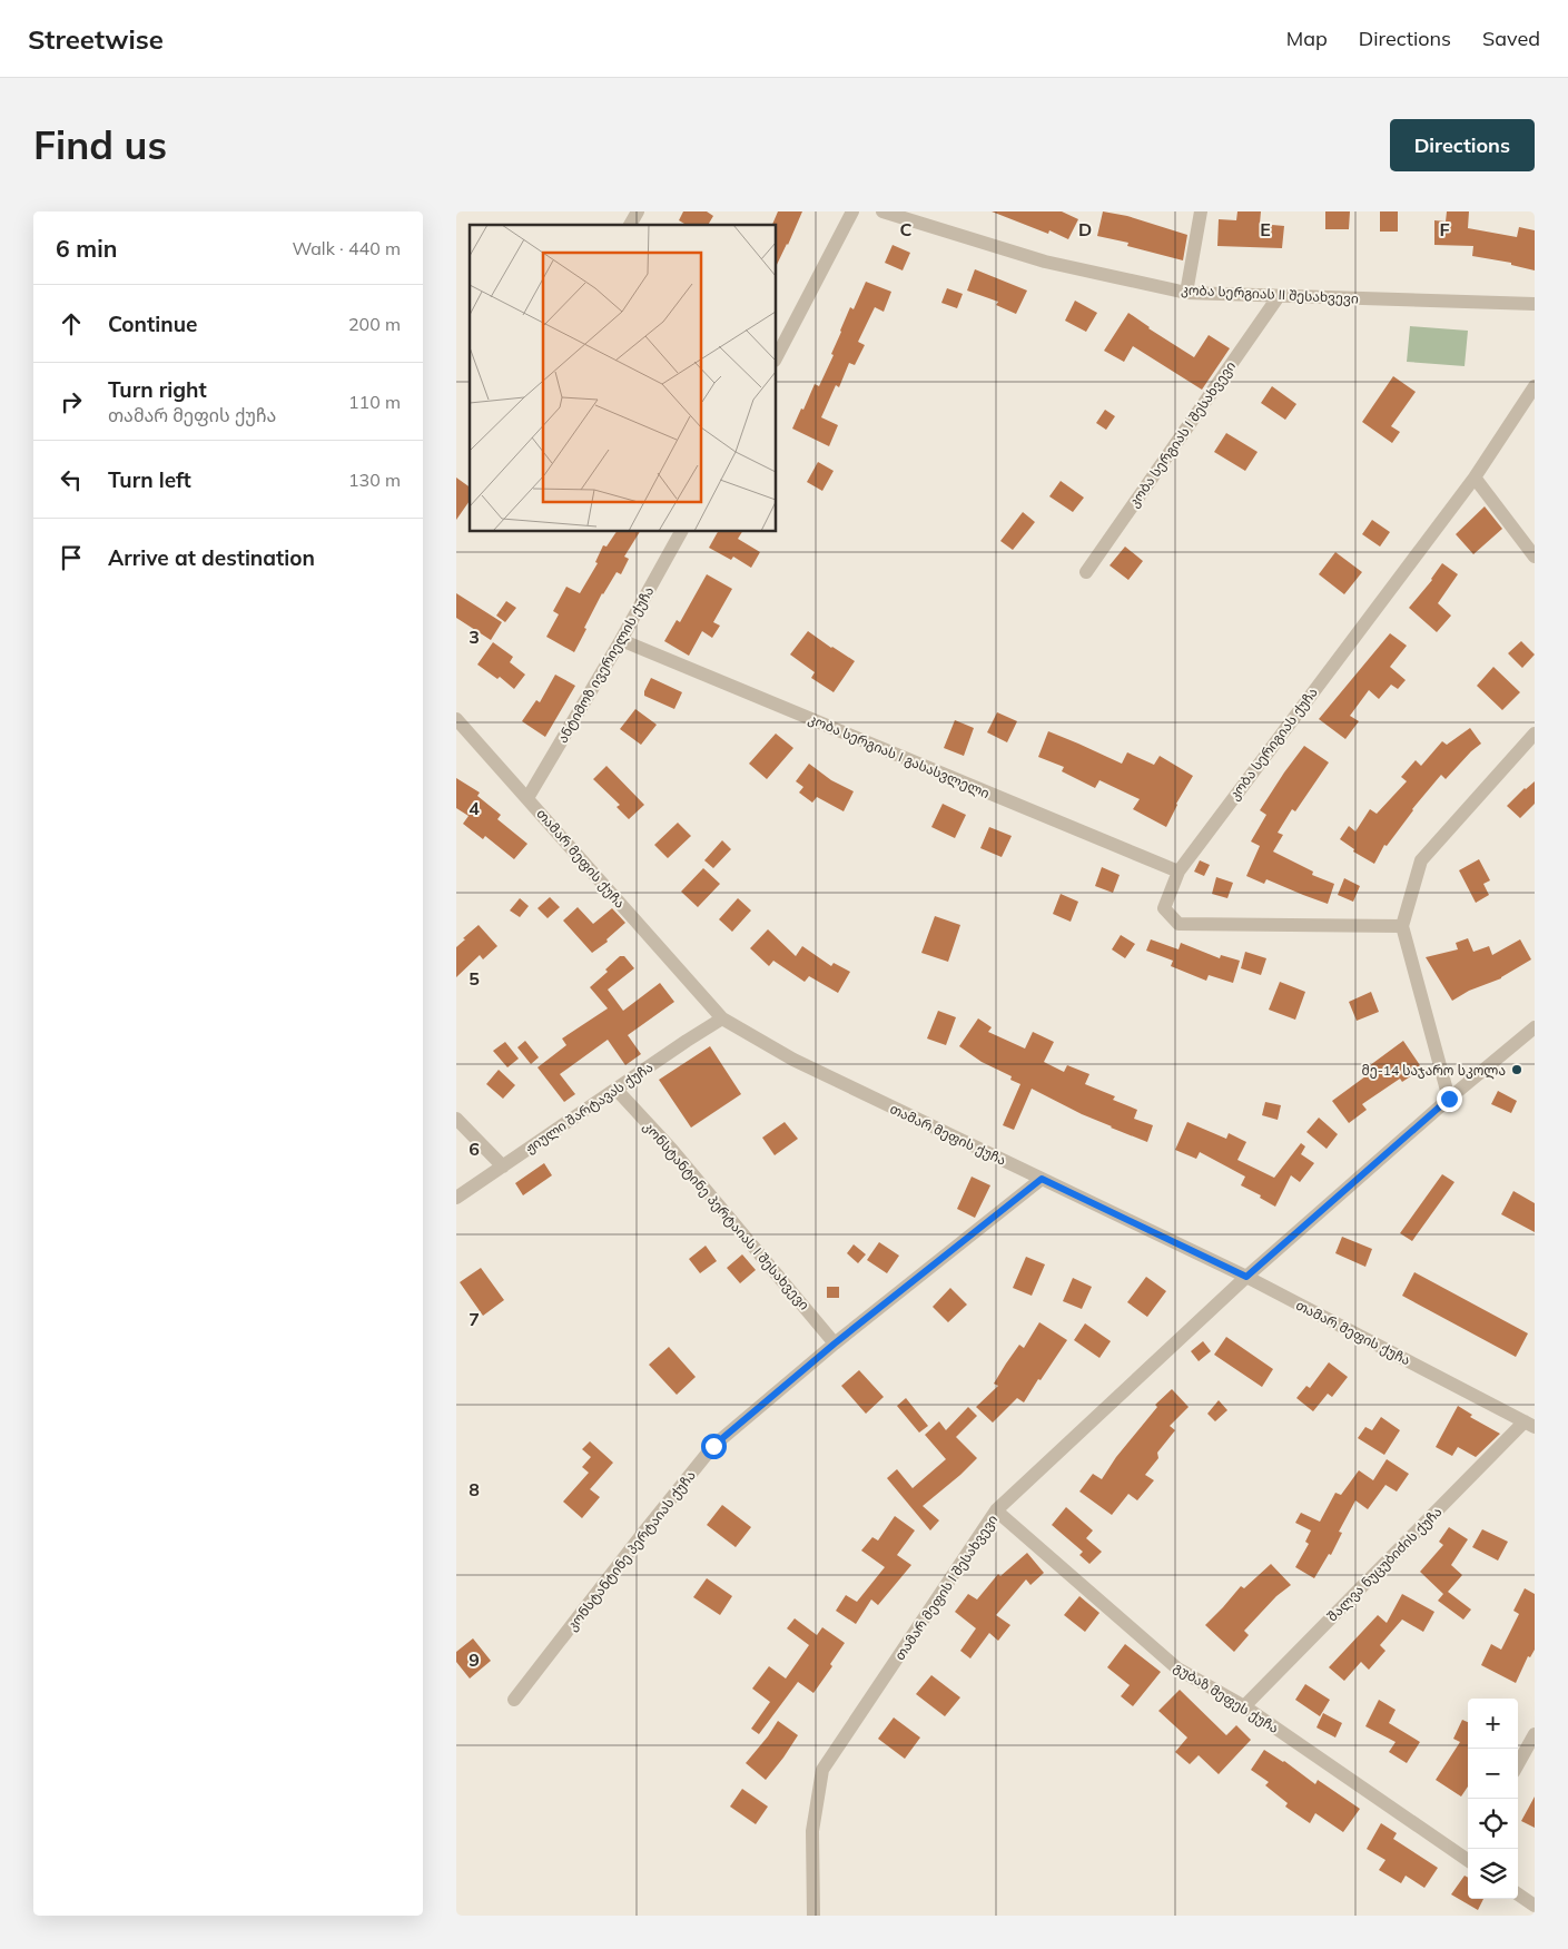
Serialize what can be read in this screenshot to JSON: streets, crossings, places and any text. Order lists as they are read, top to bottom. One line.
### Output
{"streets":{"street":["კობა სერგიას II შესახვევი","კობა სერგიას I შესახვევი","ანტიმოზ ივერიელის ქუჩა","კობა სერიგიას ქუჩა","კობა სერგიას I გასასვლელი","თამარ მეფის ქუჩა","ჟიული შარტავას ქუჩა","კონსტანტინე პერტაიას I შესახვევი","კონსტანტინე პერტაიას ქუჩა","შალვა ნუცუბიძის ქუჩა","თამარ მეფის I შესახვევი","გუბაზ მეფეს ქუჩა"]},"crossings":[["კობა სერგიას II შესახვევი","კობა სერგიას I შესახვევი"],["ანტიმოზ ივერიელის ქუჩა","კობა სერგიას I გასასვლელი"],["ანტიმოზ ივერიელის ქუჩა","თამარ მეფის ქუჩა"],["კობა სერიგიას ქუჩა","კობა სერგიას I გასასვლელი"],["თამარ მეფის ქუჩა","ჟიული შარტავას ქუჩა"],["თამარ მეფის ქუჩა","კონსტანტინე პერტაიას ქუჩა"],["თამარ მეფის ქუჩა","შალვა ნუცუბიძის ქუჩა"],["თამარ მეფის ქუჩა","თამარ მეფის I შესახვევი"],["ჟიული შარტავას ქუჩა","კონსტანტინე პერტაიას I შესახვევი"],["კონსტანტინე პერტაიას I შესახვევი","კონსტანტინე პერტაიას ქუჩა"],["შალვა ნუცუბიძის ქუჩა","გუბაზ მეფეს ქუჩა"],["თამარ მეფის I შესახვევი","გუბაზ მეფეს ქუჩა"]],"places":["მე-14 საჯარო სკოლა"],"page":{"header":"Streetwise","nav":["Map","Directions","Saved"],"buttons":"Directions","title":"Find us","heading":["6 min","Walk · 440 m"],"list":[["Continue","200 m"],["Turn right","თამარ მეფის ქუჩა","110 m"],["Turn left","130 m"],"Arrive at destination"],"map_buttons":["+","−"]},"grid":{"columns":["C","D","E","F"],"rows":["3","4","5","6","7","8","9"]}}
